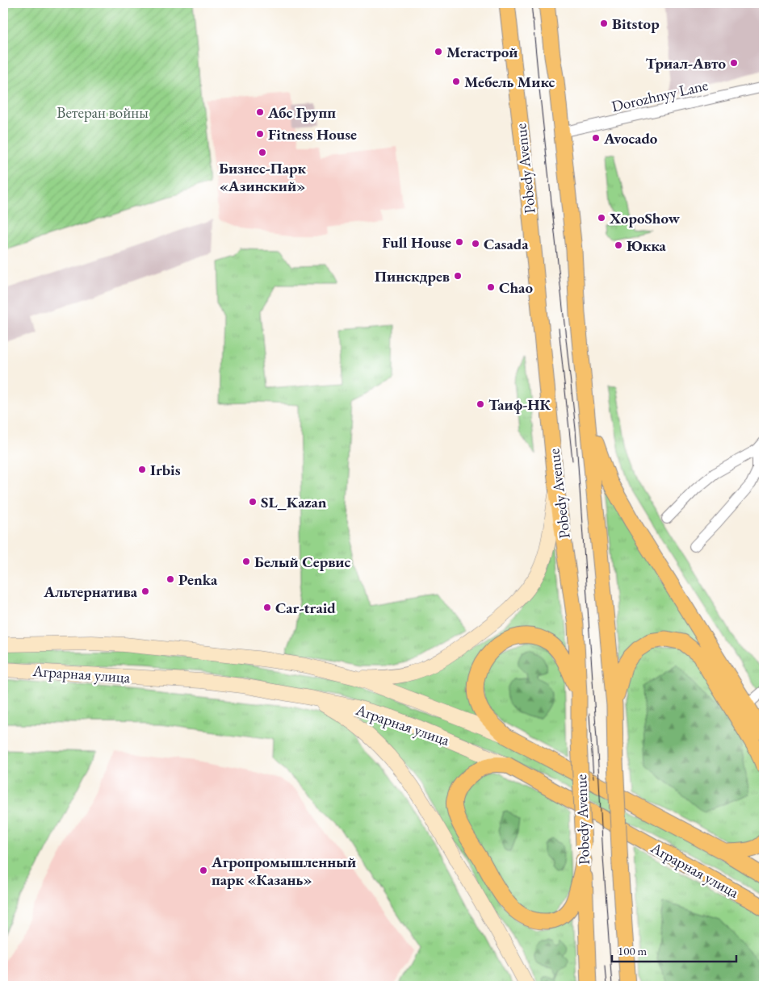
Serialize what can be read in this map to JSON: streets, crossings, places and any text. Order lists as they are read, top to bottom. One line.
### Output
{"streets":{"main road":["Pobedy Avenue","Аграрная улица"],"street":["Dorozhnyy Lane"]},"parks":["Ветеран войны"],"places":["Bitstop","Мегастрой","Триал-Авто","Мебель Микс","Абс Групп","Fitness House","Avocado","Бизнес-Парк «Азинский»","ХороShow","Full House","Casada","Юкка","Пинскдрев","Chao","Таиф-НК","Irbis","SL_Kazan","Белый Сервис","Penka","Альтернатива","Car-traid","Агропромышленный парк «Казань»"],"scale_bar":"100 m"}
